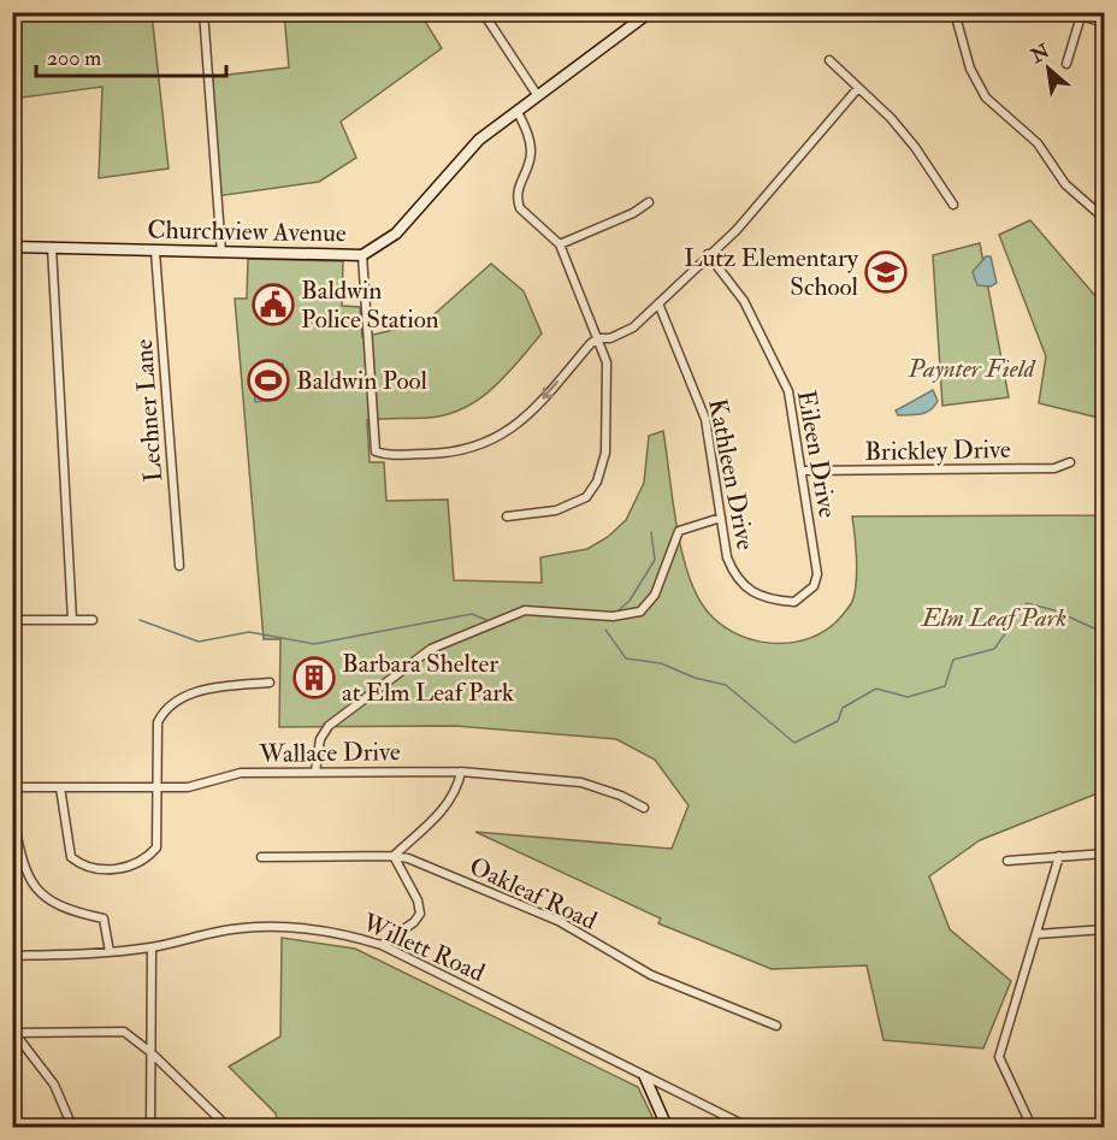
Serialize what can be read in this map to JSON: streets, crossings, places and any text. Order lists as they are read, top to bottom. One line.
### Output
{"streets":{"street":["Churchview Avenue","Lechner Lane","Brickley Drive","Eileen Drive","Kathleen Drive","Wallace Drive","Oakleaf Road","Willett Road"]},"crossings":[["Churchview Avenue","Lechner Lane"],["Brickley Drive","Eileen Drive"],["Eileen Drive","Kathleen Drive"]],"parks":["Paynter Field","Elm Leaf Park"],"places":{"school or university":["Lutz Elementary School"],"public building":["Baldwin Police Station"],"sports":["Baldwin Pool"],"building":["Barbara Shelter at Elm Leaf Park"]},"scale_bar":"200 m","north":"top left"}
